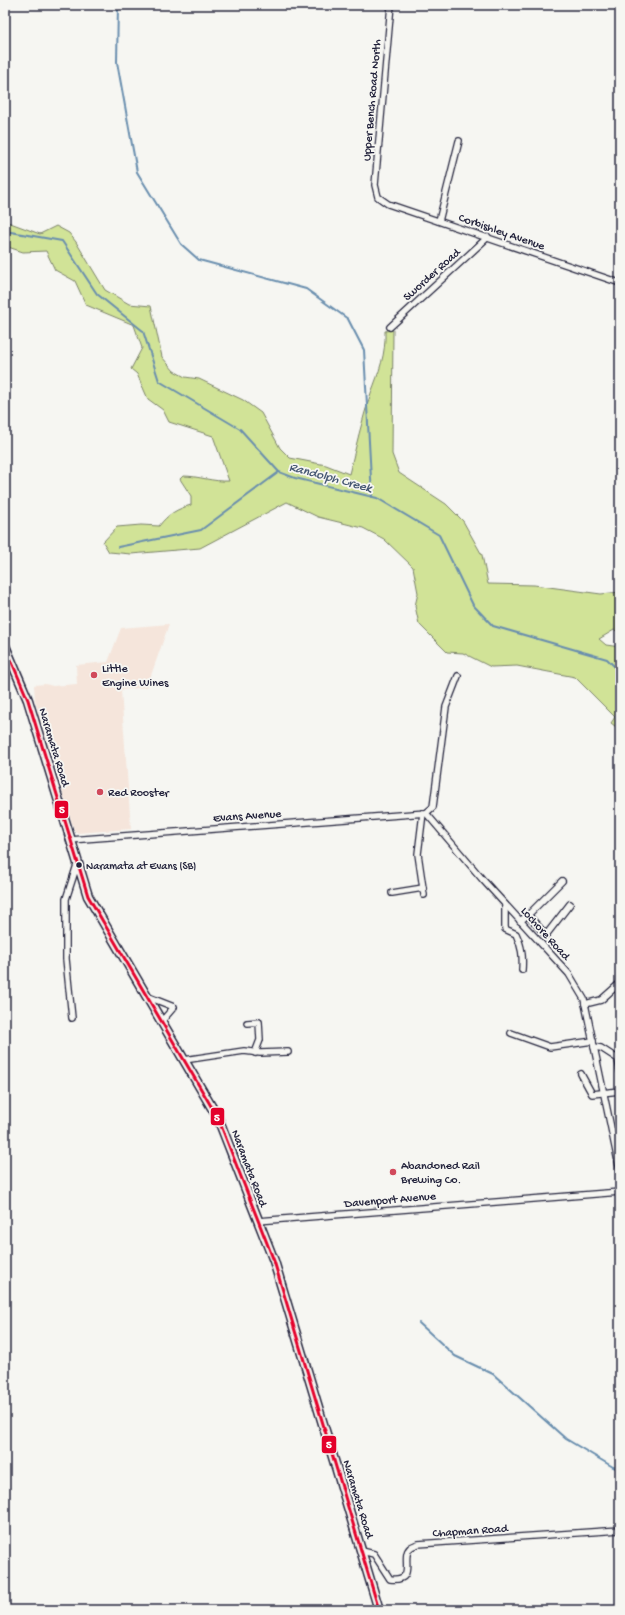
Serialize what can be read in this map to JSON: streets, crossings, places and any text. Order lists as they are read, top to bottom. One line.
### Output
{"streets":{"main road":["Naramata Road"],"street":["Upper Bench Road North","Corbishley Avenue","Sworder Road","Evans Avenue","Lochore Road","Davenport Avenue","Chapman Road"]},"crossings":[["Upper Bench Road North","Corbishley Avenue"],["Corbishley Avenue","Sworder Road"],["Naramata Road","Evans Avenue"],["Naramata Road","Davenport Avenue"],["Naramata Road","Chapman Road"],["Evans Avenue","Lochore Road"]],"water":["Randolph Creek"],"places":["Little Engine Wines","Red Rooster","Naramata at Evans (SB)","Abandoned Rail Brewing Co."],"lines":["transit line 5"]}
